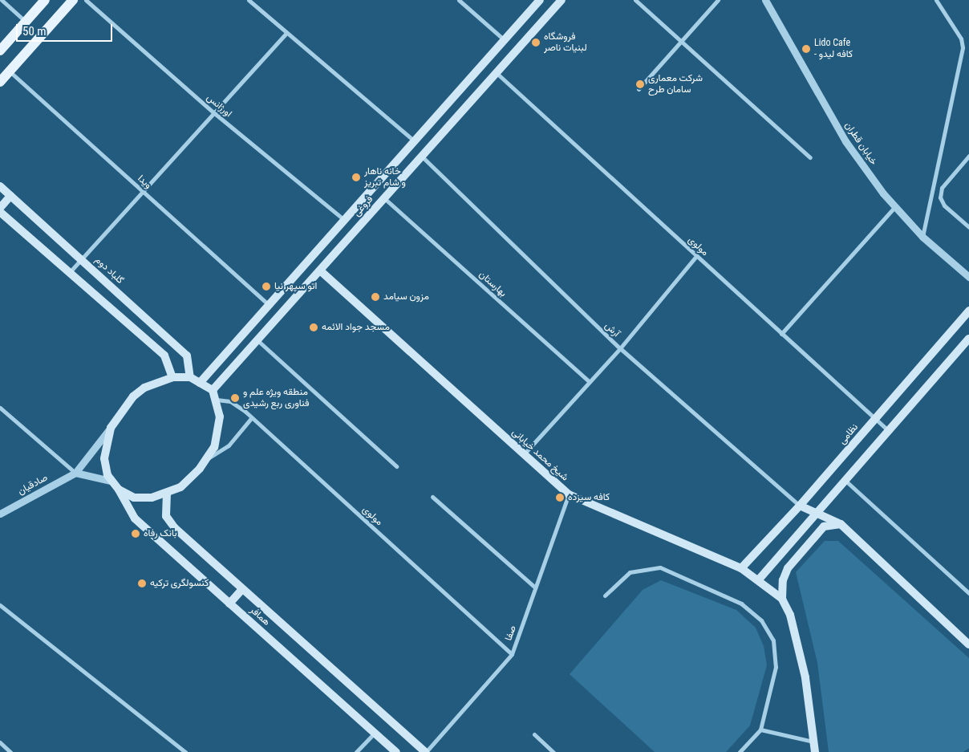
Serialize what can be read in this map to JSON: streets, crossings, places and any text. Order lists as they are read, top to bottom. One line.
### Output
{"streets":{"main road":["فروغى","گلباد دوم","نظامی","شیخ محمد خیابانی","همافر"],"street":["اورژانس","خیابان قطران","ویدا","مولوی","بهارستان","آرش","صادقیان","صفا"]},"crossings":[["اورژانس","فروغى"],["ویدا","فروغى"],["فروغى","مولوی"],["فروغى","گلباد دوم"],["فروغى","بهارستان"],["فروغى","آرش"],["فروغى","شیخ محمد خیابانی"],["فروغى","همافر"],["مولوی","گلباد دوم"],["مولوی","نظامی"],["مولوی","همافر"],["مولوی","صفا"],["گلباد دوم","همافر"],["آرش","نظامی"],["نظامی","شیخ محمد خیابانی"],["شیخ محمد خیابانی","صفا"],["همافر","صفا"]],"places":["فروشگاه لبنیات ناصر","Lido Cafe - کافه لیدو","شرکت معماری سامان طرح","خانه ناهار و شام تبریز","اتو سپهر نیا","مزون سیامد","مسجد جواد الائمه","منطقه ویژه علم و فناوری ربع رشیدی","کافه سیزده","بانک رفاه","کنسولگری ترکیه"],"scale_bar":"50 m"}
